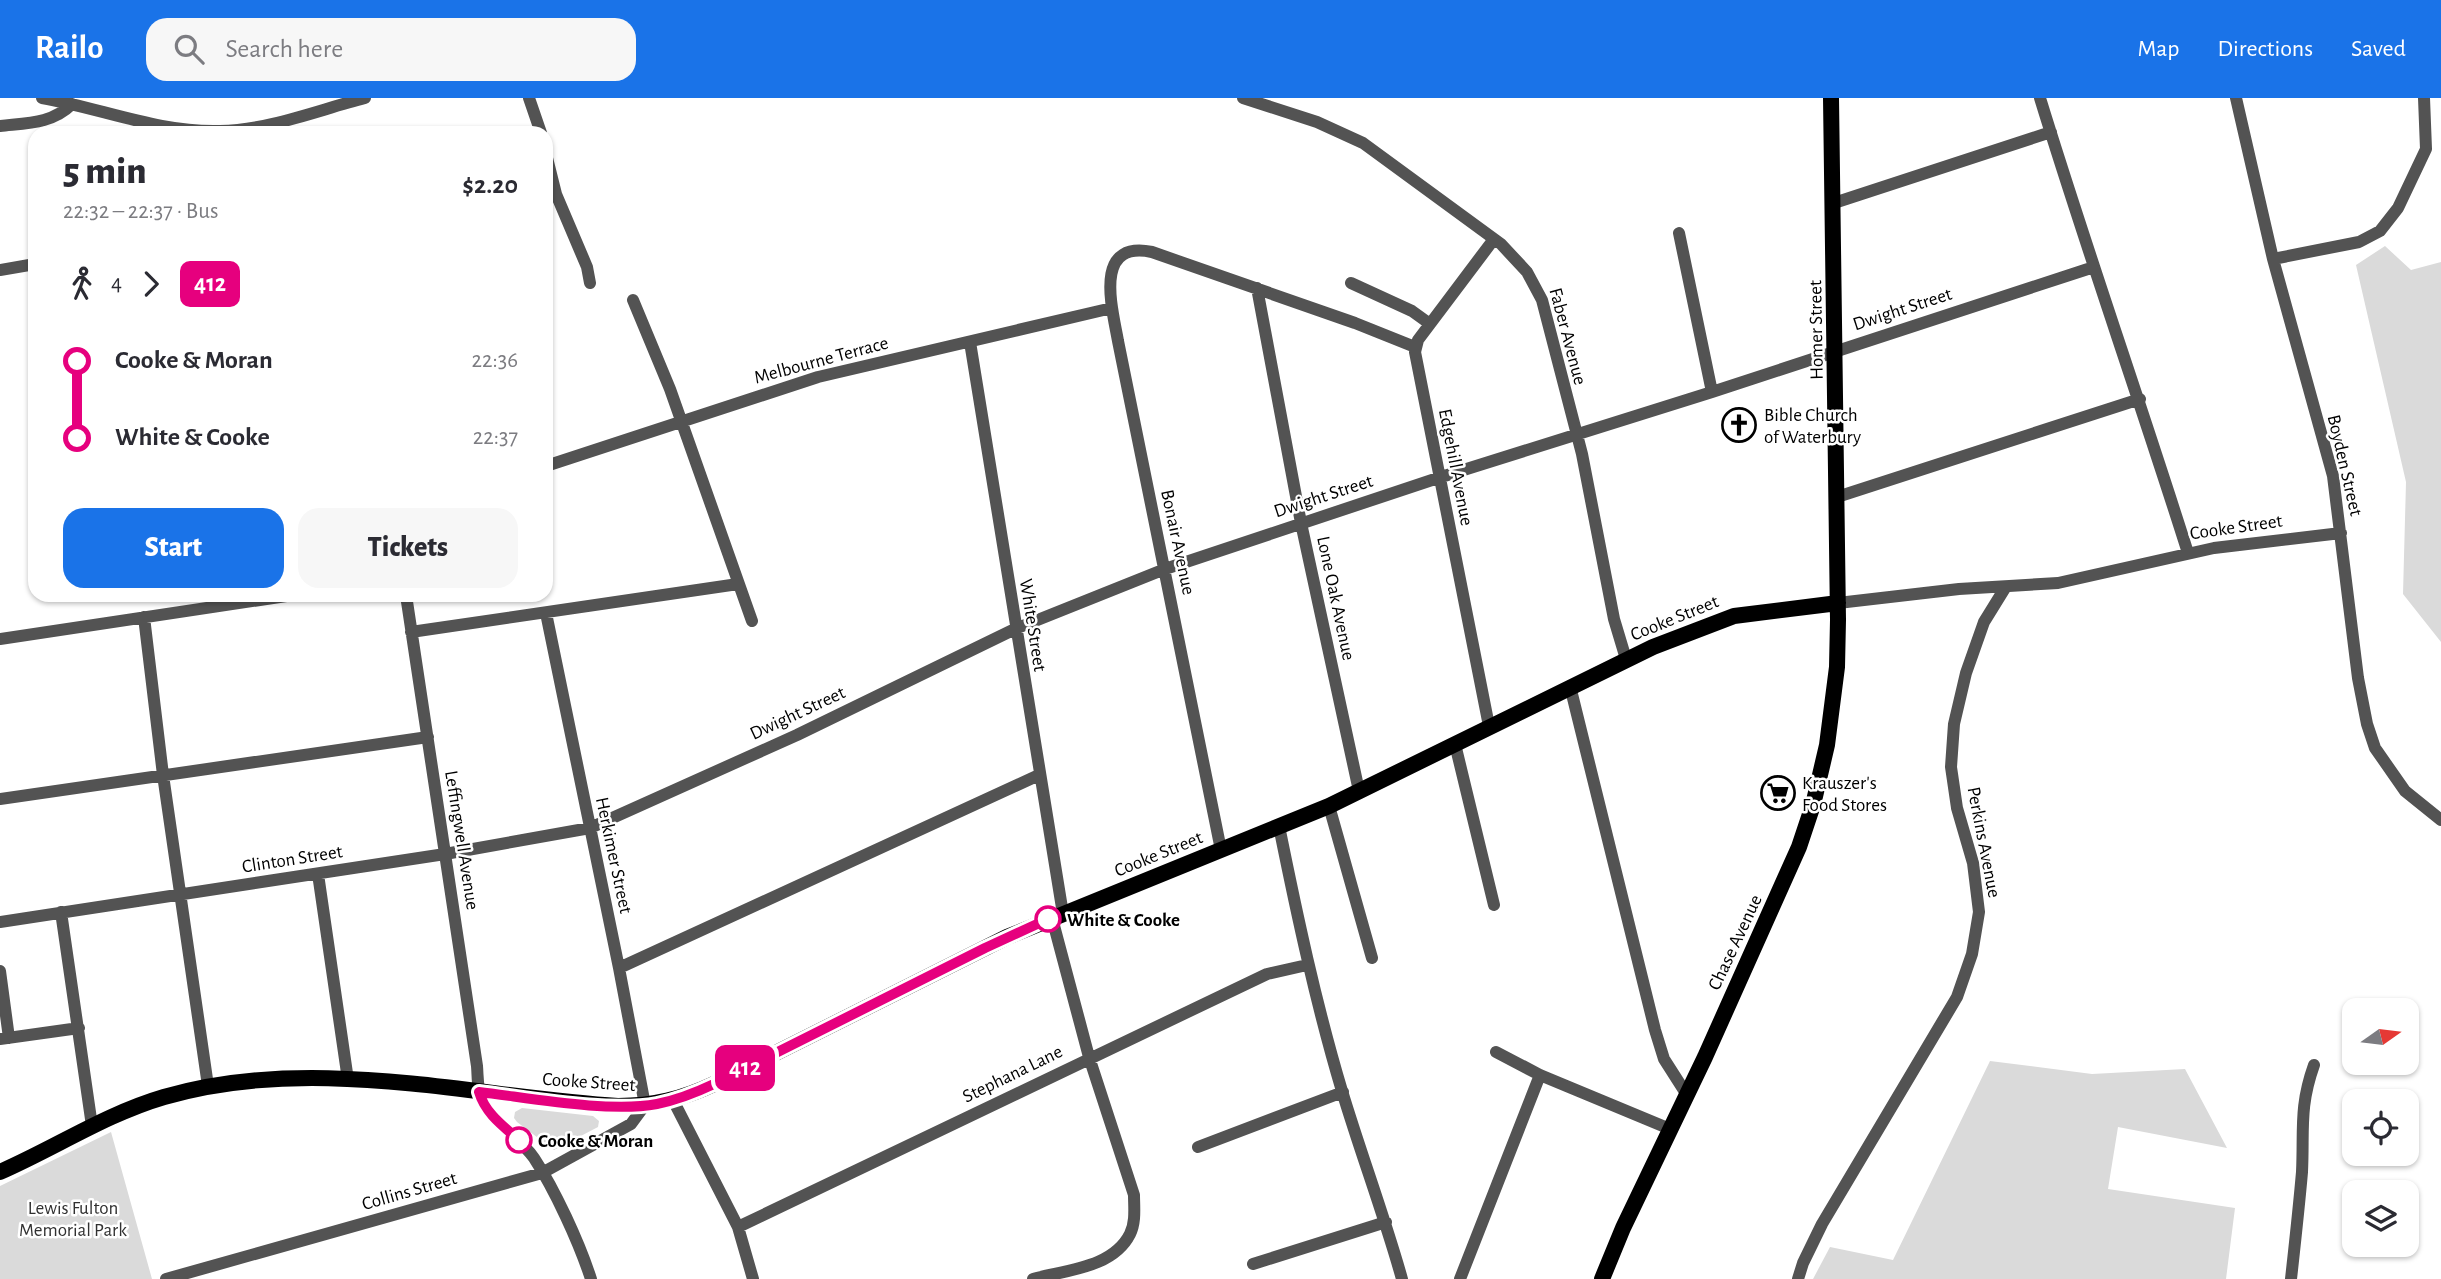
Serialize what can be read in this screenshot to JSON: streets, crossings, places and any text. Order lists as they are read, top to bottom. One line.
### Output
{"streets":{"main road":["Homer Street","Cooke Street","Chase Avenue"],"street":["Dwight Street","Faber Avenue","Melbourne Terrace","Boyden Street","Edgehill Avenue","Bonair Avenue","Lone Oak Avenue","White Street","Leffingwell Avenue","Perkins Avenue","Herkimer Street","Clinton Street","Stephana Lane","Collins Street"]},"crossings":[["Dwight Street","Homer Street"],["Dwight Street","Faber Avenue"],["Dwight Street","Edgehill Avenue"],["Dwight Street","Bonair Avenue"],["Dwight Street","Lone Oak Avenue"],["Dwight Street","White Street"],["Dwight Street","Herkimer Street"],["Dwight Street","Clinton Street"],["Homer Street","Cooke Street"],["Homer Street","Chase Avenue"],["Faber Avenue","Cooke Street"],["Melbourne Terrace","Bonair Avenue"],["Melbourne Terrace","White Street"],["Boyden Street","Cooke Street"],["Edgehill Avenue","Cooke Street"],["Cooke Street","Bonair Avenue"],["Cooke Street","Lone Oak Avenue"],["Cooke Street","White Street"],["Cooke Street","Leffingwell Avenue"],["Cooke Street","Perkins Avenue"],["Cooke Street","Herkimer Street"],["Cooke Street","Chase Avenue"],["Cooke Street","Collins Street"],["Bonair Avenue","Lone Oak Avenue"],["White Street","Stephana Lane"],["Leffingwell Avenue","Clinton Street"],["Herkimer Street","Clinton Street"],["Herkimer Street","Collins Street"]],"parks":["Lewis Fulton Memorial Park"],"places":{"church":["Bible Church of Waterbury"],"supermarket":["Krauszer's Food Stores"],"other":["White & Cooke","Cooke & Moran"]},"lines":["bus line 412"],"north":"right","page":{"header":"Railo","search":"Search here","nav":["Map","Directions","Saved"],"on_map":"412","heading":["5 min","22:32 – 22:37 · Bus","$2.20"],"legs":["4","412"],"list":[{"name":"Cooke & Moran","value":"22:36"},{"name":"White & Cooke","value":"22:37"}],"buttons":["Start","Tickets"]}}
